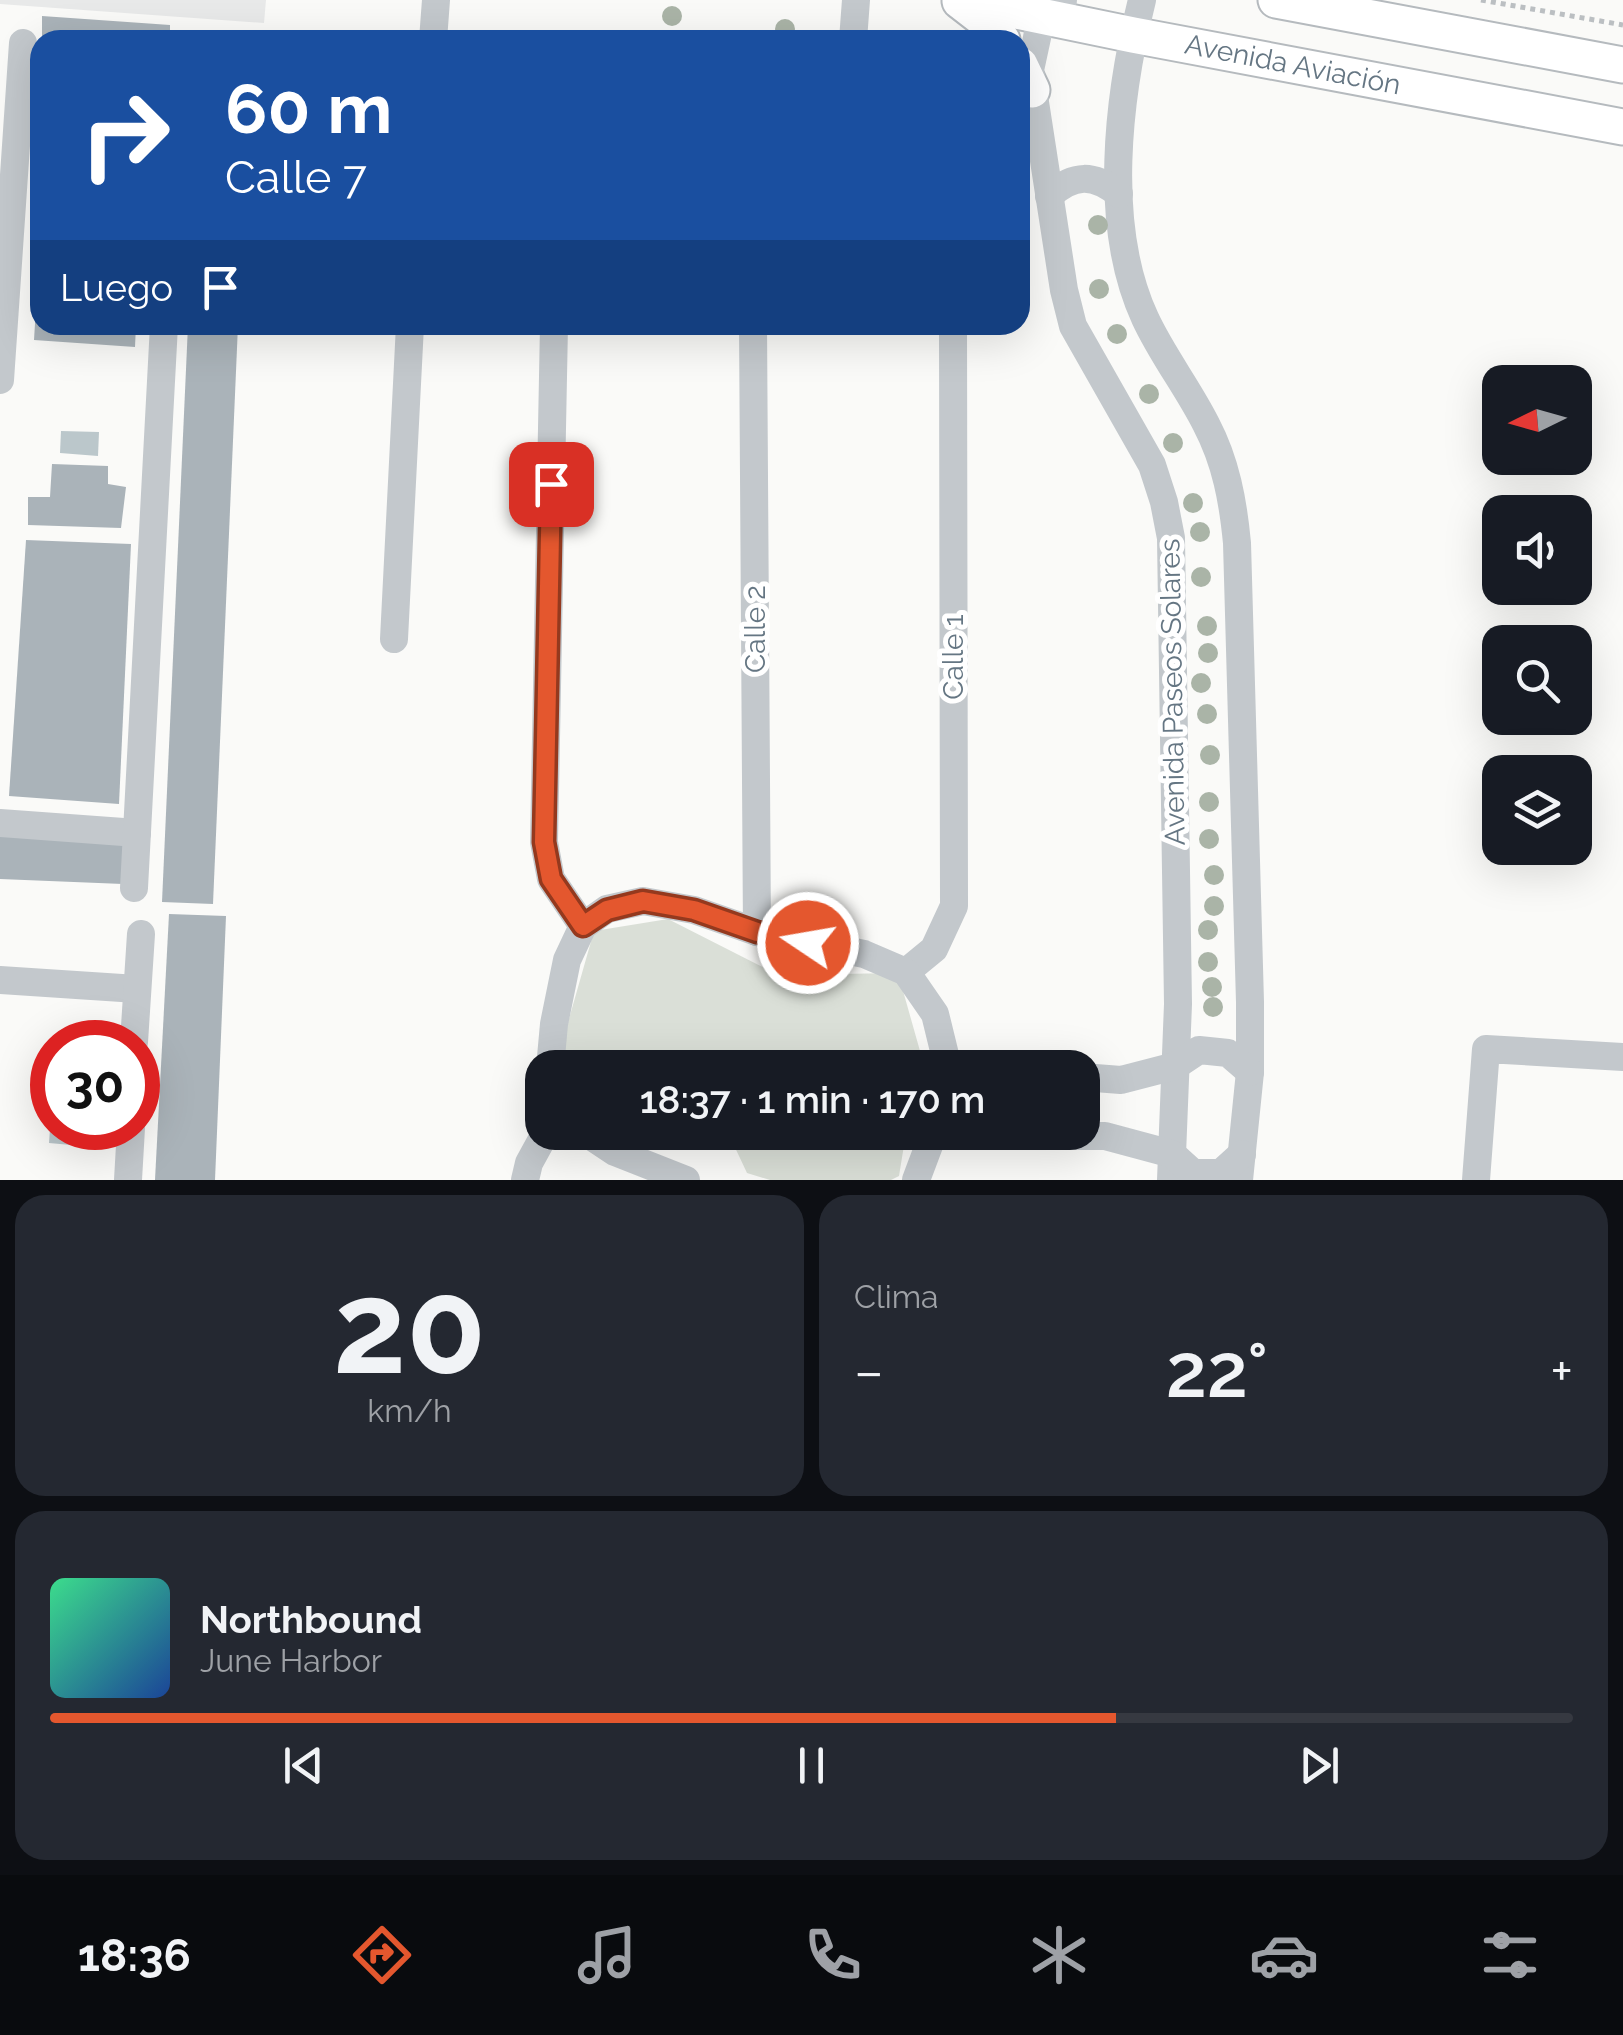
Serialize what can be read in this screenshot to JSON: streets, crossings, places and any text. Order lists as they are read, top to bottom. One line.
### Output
{"streets":{"main road":["Avenida Aviación"],"street":["Calle 2","Calle 1","Avenida Paseos Solares"]},"crossings":[["Avenida Aviación","Avenida Paseos Solares"]],"north":"left","page":{"turn":["60 m","Calle 7"],"then":"Luego","limit":"30","trip":"18:37 · 1 min · 170 m","tile":[["20","km/h"],"Clima"],"heat":["−","22°","+"],"song":["Northbound","June Harbor"],"tabs":"18:36"}}
